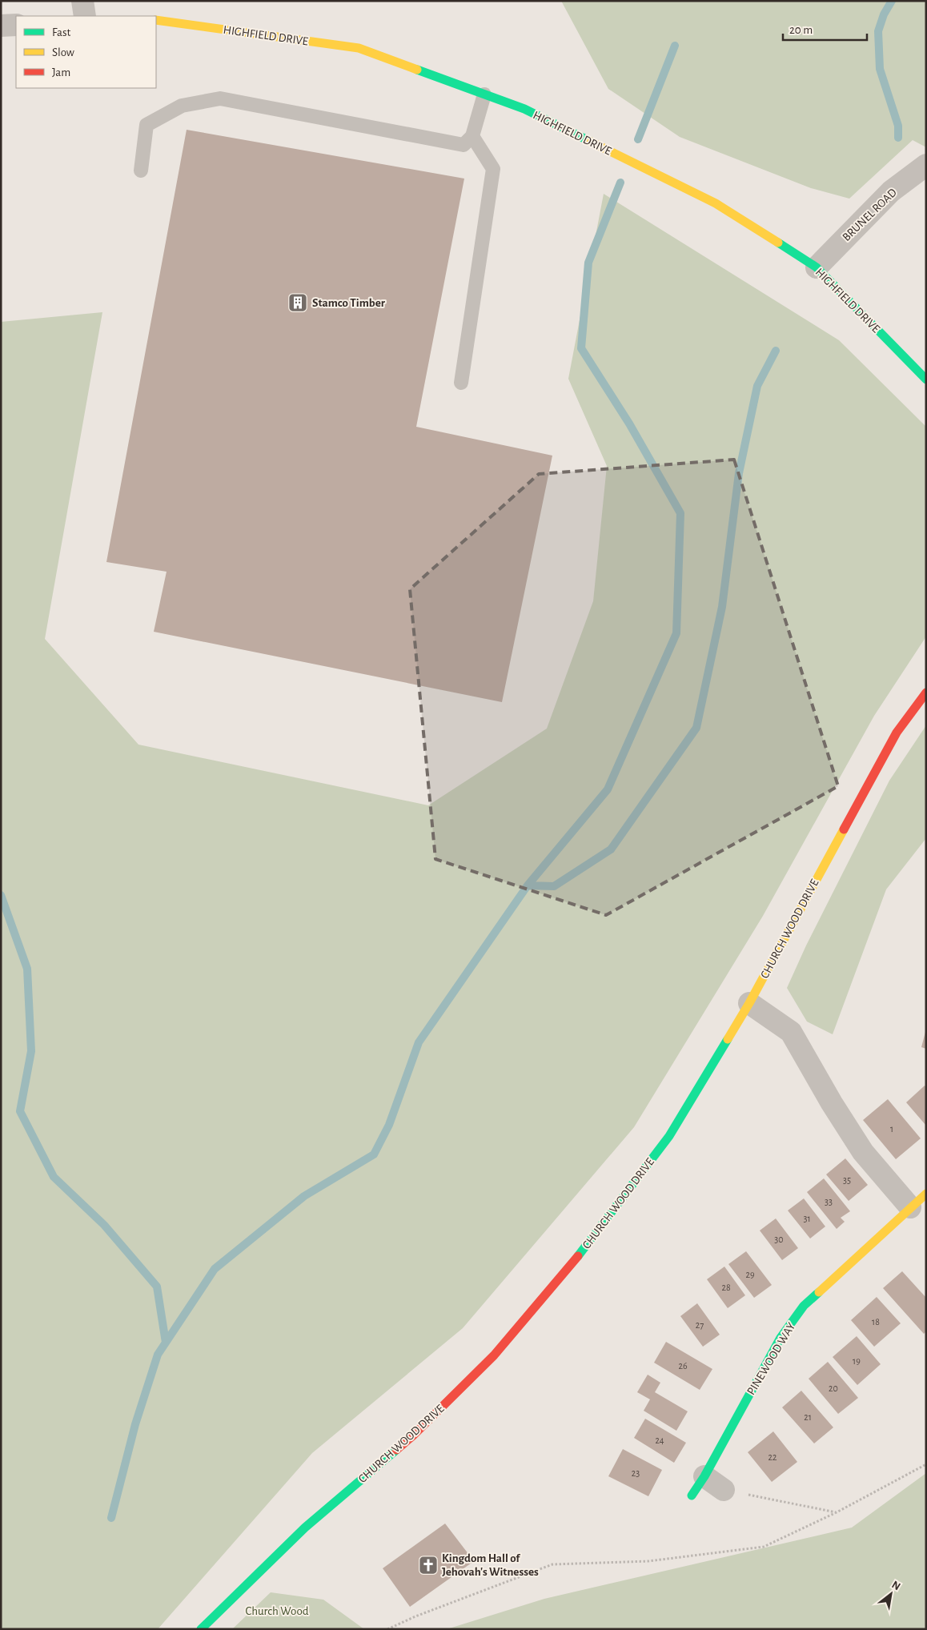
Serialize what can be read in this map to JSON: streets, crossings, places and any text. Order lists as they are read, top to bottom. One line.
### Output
{"streets":{"street":["HIGHFIELD DRIVE","BRUNEL ROAD","CHURCH WOOD DRIVE","PINEWOOD WAY"]},"crossings":[["HIGHFIELD DRIVE","BRUNEL ROAD"],["CHURCH WOOD DRIVE","PINEWOOD WAY"]],"parks":["Church Wood"],"places":{"building":["Stamco Timber"],"church":["Kingdom Hall of Jehovah's Witnesses"]},"house_numbers":["1","35","33","31","30","29","28","18","27","19","26","20","21","24","22","23"],"legend":["Fast","Slow","Jam"],"scale_bar":"20 m","north":"top right"}
